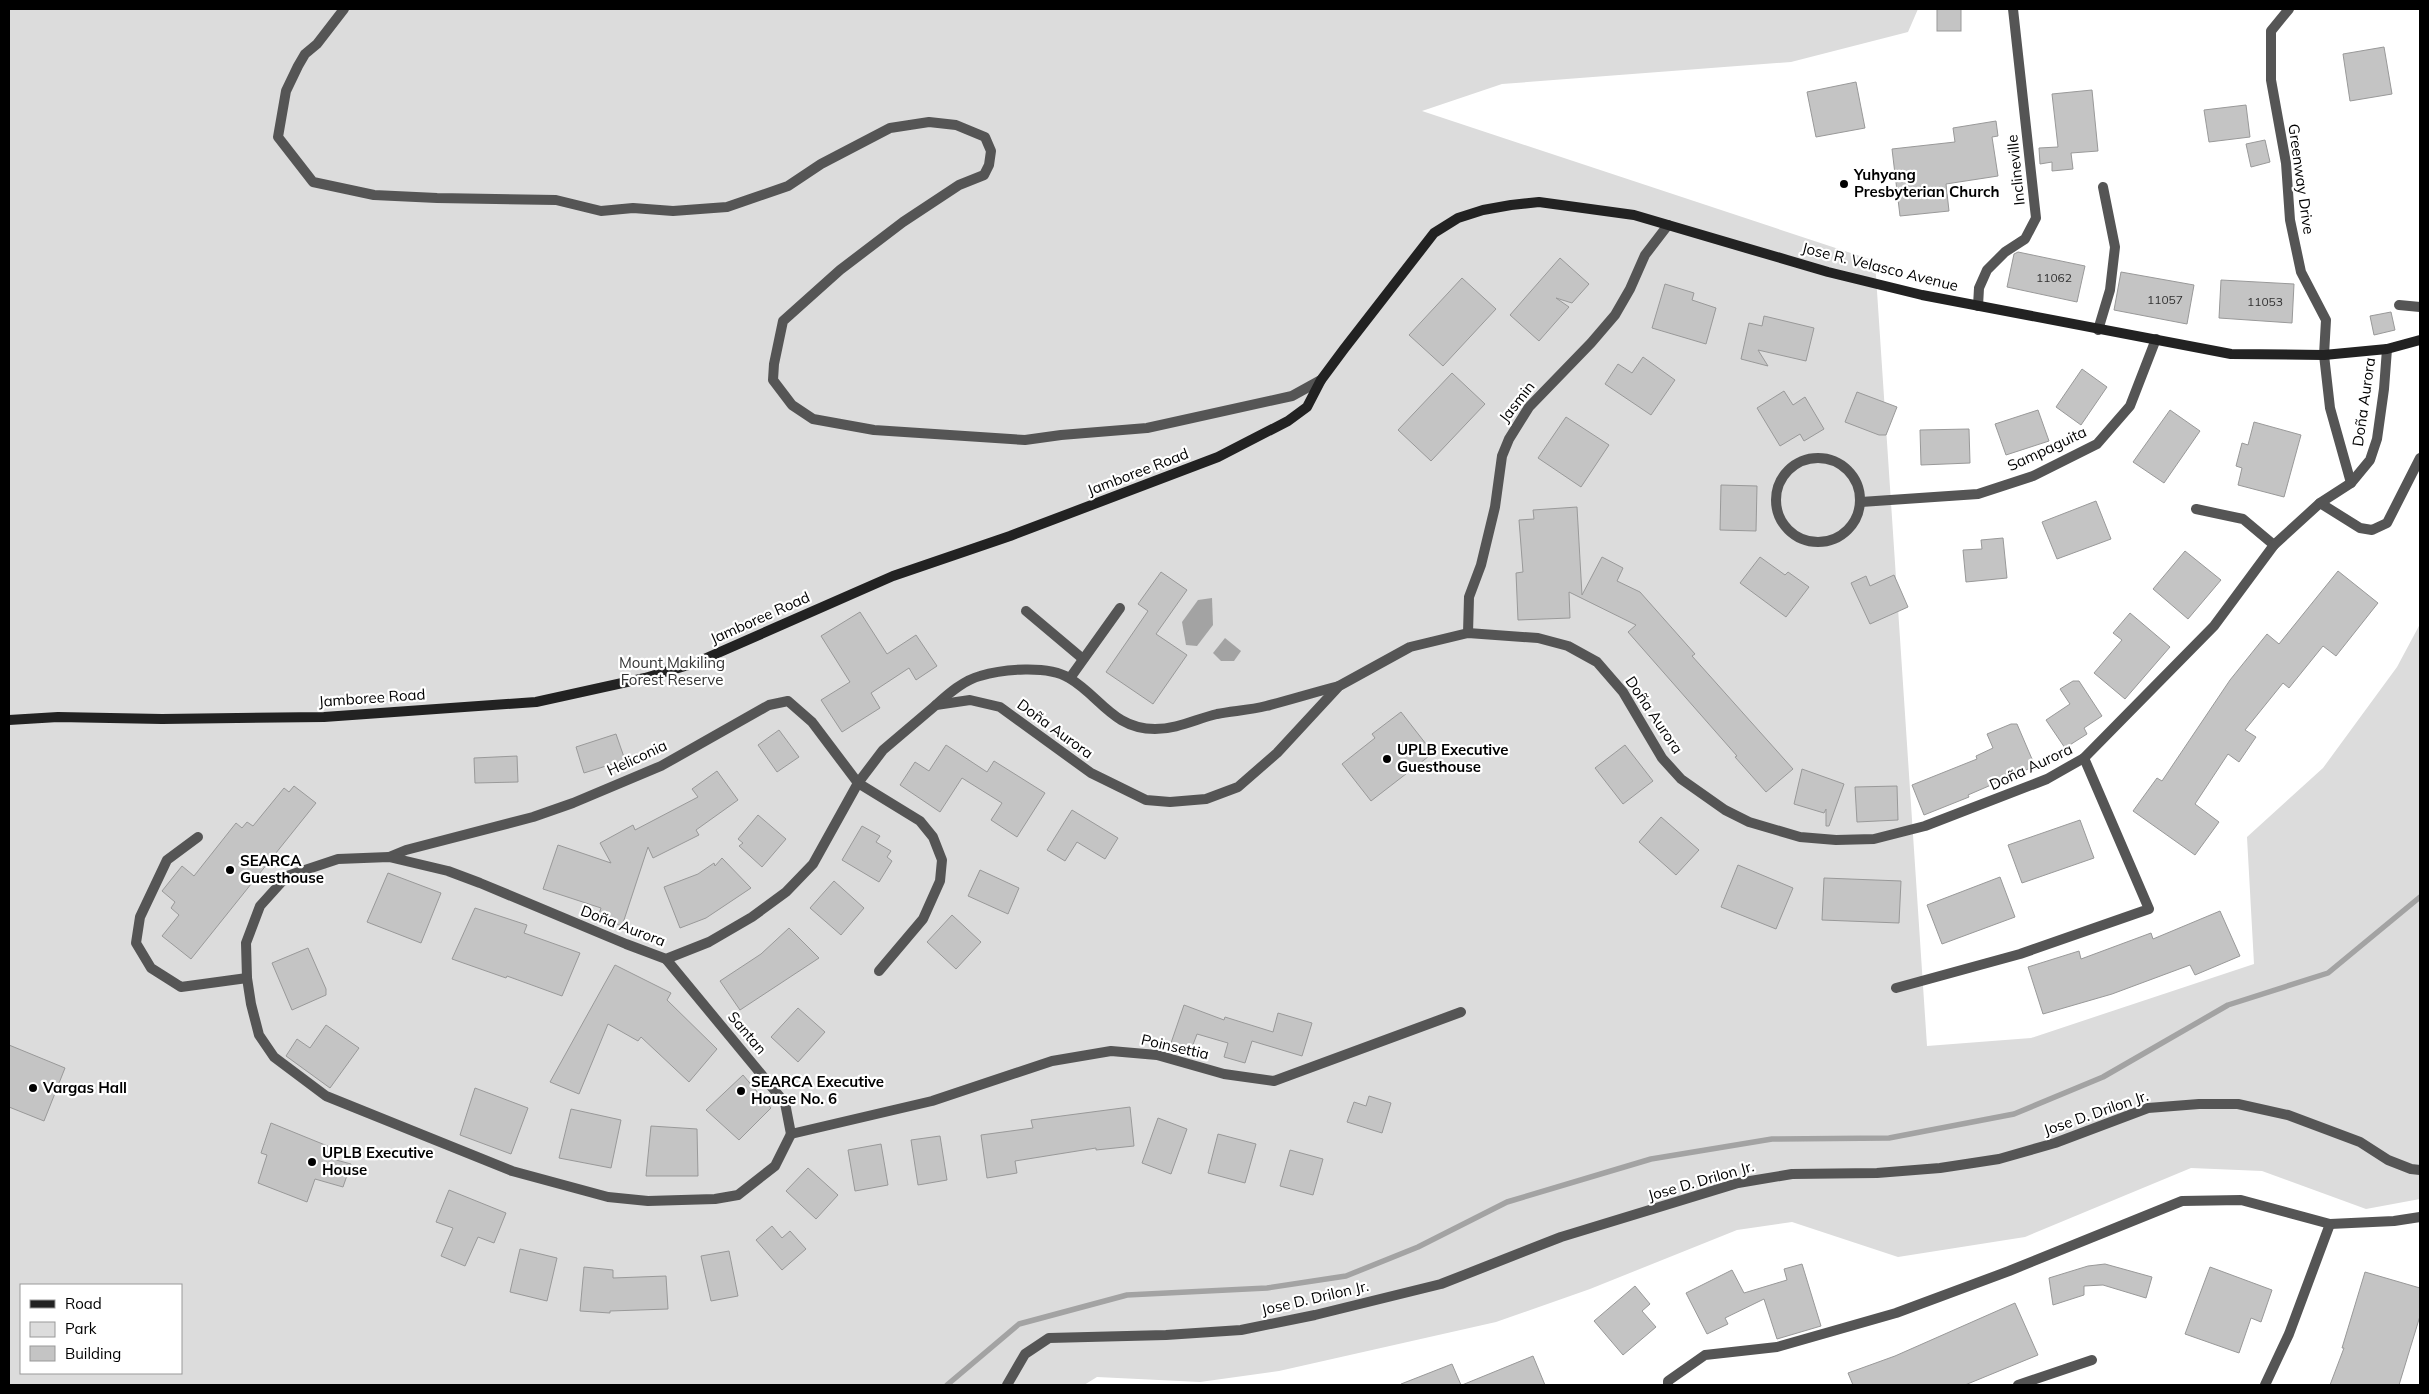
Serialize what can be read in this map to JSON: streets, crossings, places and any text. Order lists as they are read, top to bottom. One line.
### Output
{"streets":{"main road":["Jose R. Velasco Avenue","Jamboree Road"],"street":["Inclineville","Greenway Drive","Jasmin","Doña Aurora","Sampaguita","Heliconia","Santan","Poinsettia","Jose D. Drilon Jr."]},"crossings":[["Inclineville","Jose R. Velasco Avenue"],["Greenway Drive","Jose R. Velasco Avenue"],["Greenway Drive","Doña Aurora"],["Jose R. Velasco Avenue","Jasmin"],["Jose R. Velasco Avenue","Doña Aurora"],["Jose R. Velasco Avenue","Sampaguita"],["Jose R. Velasco Avenue","Jamboree Road"],["Jasmin","Doña Aurora"],["Doña Aurora","Heliconia"],["Doña Aurora","Santan"],["Doña Aurora","Poinsettia"],["Santan","Poinsettia"]],"parks":["Mount Makiling Forest Reserve"],"places":["Yuhyang Presbyterian Church","UPLB Executive Guesthouse","SEARCA Guesthouse","Vargas Hall","SEARCA Executive House No. 6","UPLB Executive House"],"house_numbers":["11062","11057","11053"],"legend":["Road","Park","Building"]}
